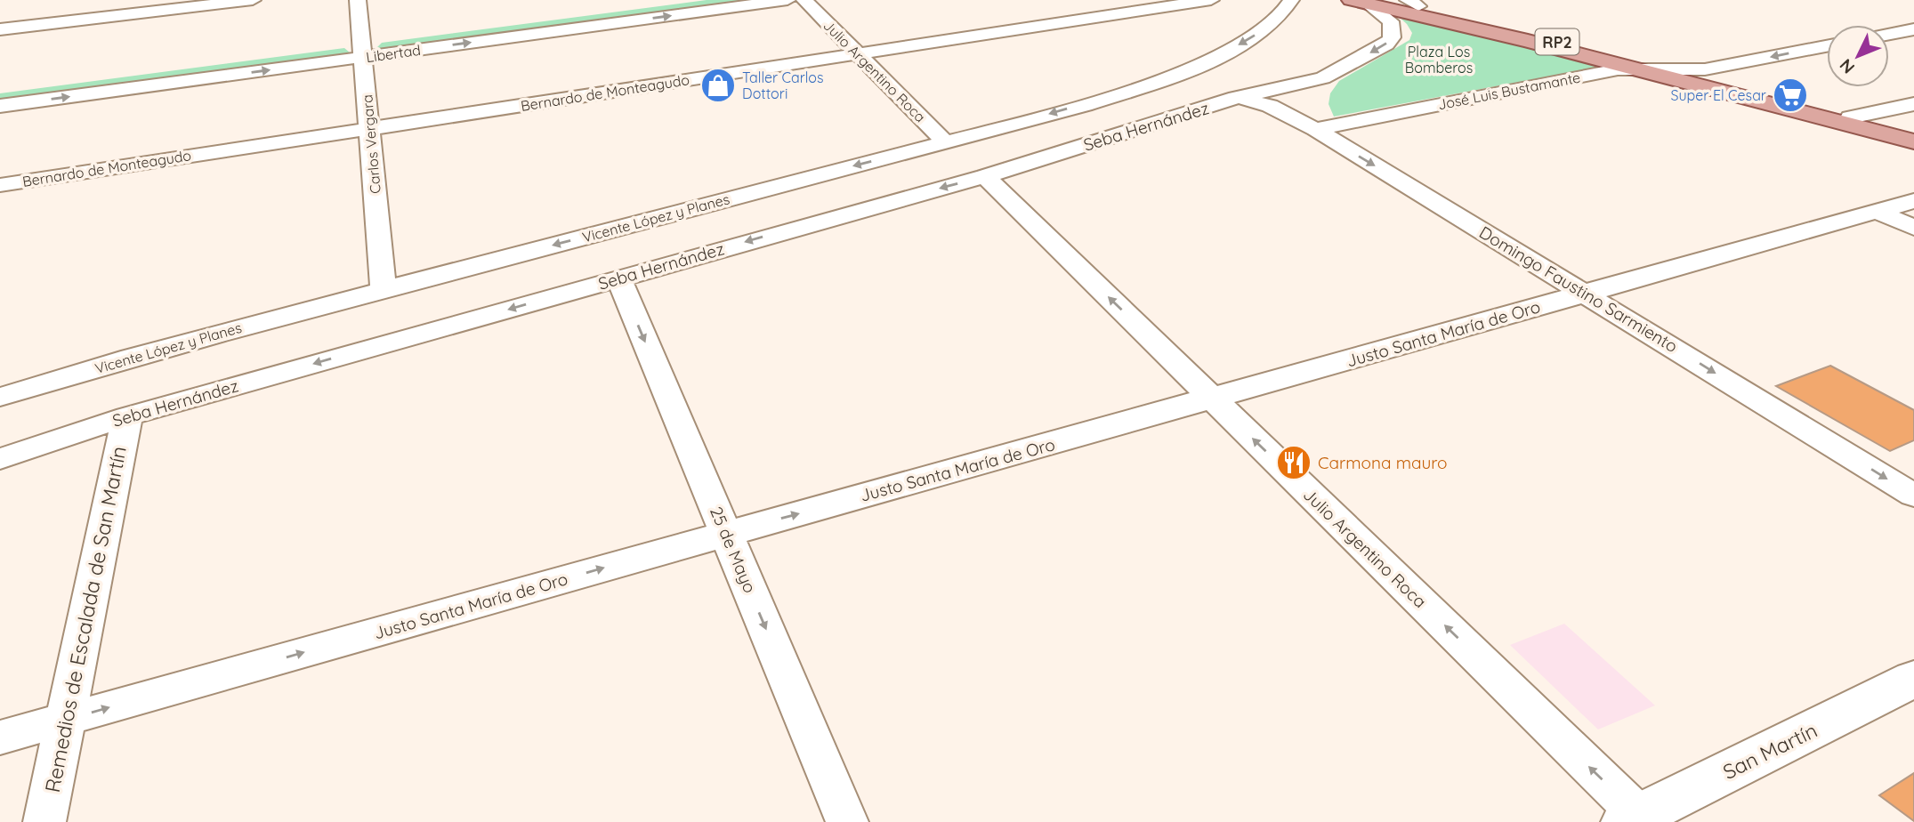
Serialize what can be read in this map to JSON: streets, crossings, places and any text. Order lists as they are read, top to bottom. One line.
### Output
{"streets":{"main road":["RP2","San Martín"],"street":["Libertad","Julio Argentino Roca","José Luis Bustamante","Bernardo de Monteagudo","Seba Hernández","Carlos Vergara","Vicente López y Planes","Domingo Faustino Sarmiento","Justo Santa María de Oro","25 de Mayo","Remedios de Escalada de San Martín"]},"crossings":[["RP2","José Luis Bustamante"],["RP2","Seba Hernández"],["Libertad","Carlos Vergara"],["Julio Argentino Roca","Bernardo de Monteagudo"],["Julio Argentino Roca","Seba Hernández"],["Julio Argentino Roca","Vicente López y Planes"],["Julio Argentino Roca","Justo Santa María de Oro"],["Julio Argentino Roca","San Martín"],["José Luis Bustamante","Seba Hernández"],["José Luis Bustamante","Domingo Faustino Sarmiento"],["Bernardo de Monteagudo","Carlos Vergara"],["Seba Hernández","Domingo Faustino Sarmiento"],["Seba Hernández","25 de Mayo"],["Seba Hernández","Remedios de Escalada de San Martín"],["Carlos Vergara","Vicente López y Planes"],["Domingo Faustino Sarmiento","Justo Santa María de Oro"],["Justo Santa María de Oro","25 de Mayo"],["Justo Santa María de Oro","Remedios de Escalada de San Martín"]],"one_way":["Julio Argentino Roca","Seba Hernández","Vicente López y Planes","Domingo Faustino Sarmiento","Justo Santa María de Oro","25 de Mayo"],"parks":["Plaza Los Bomberos"],"places":{"shop":["Taller Carlos Dottori"],"supermarket":["Super El Cesar"],"restaurant":["Carmona mauro"]},"north":"bottom left"}
